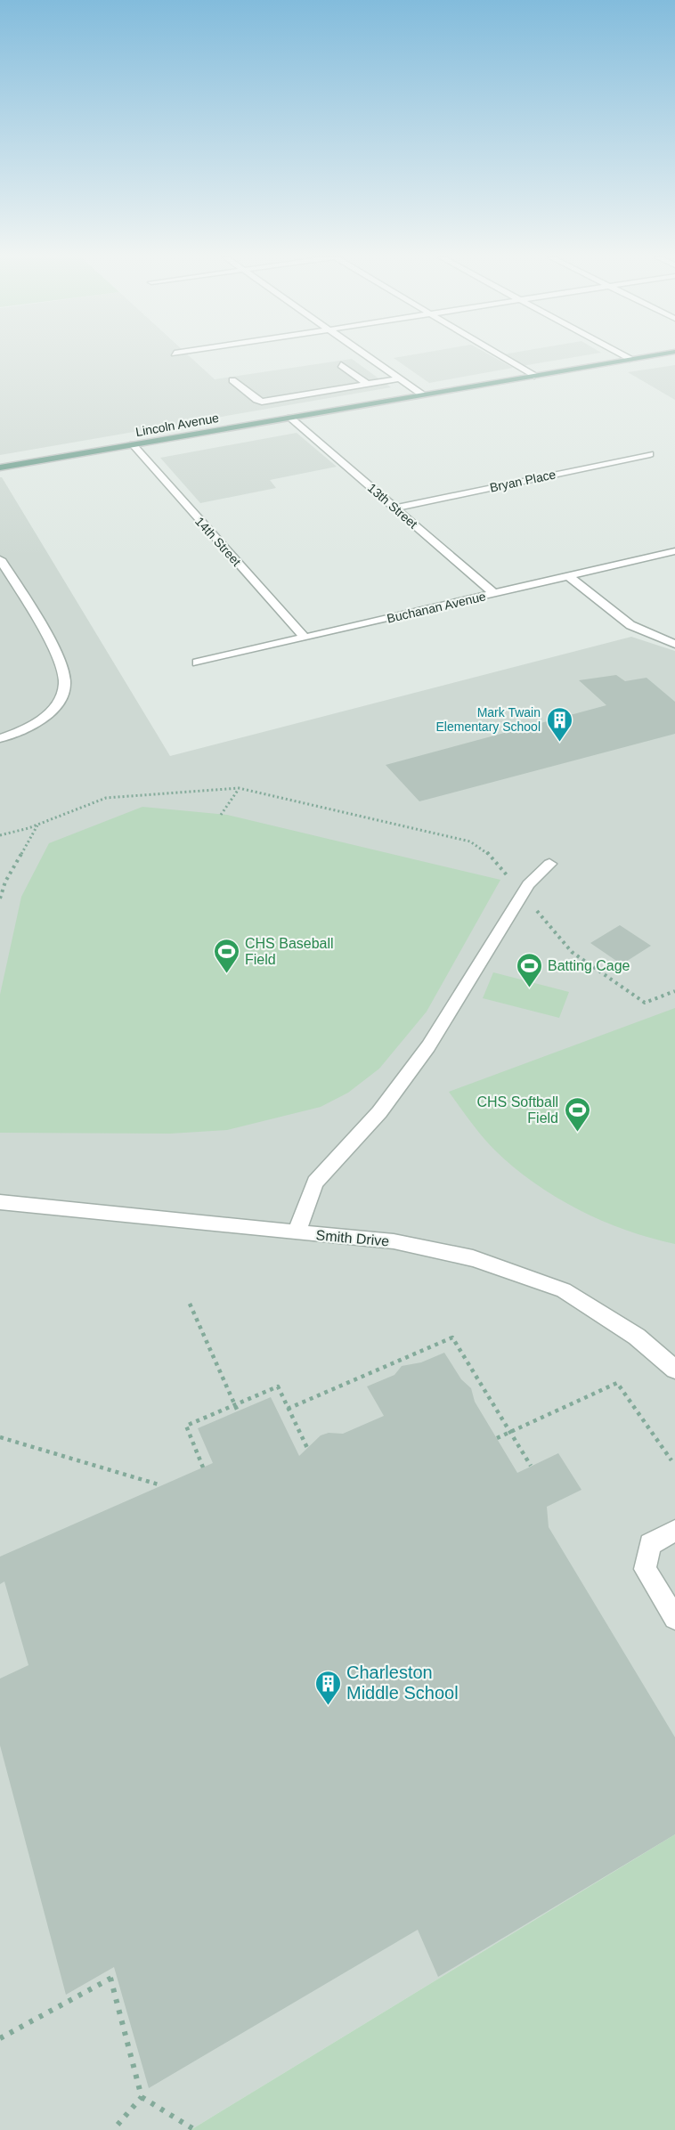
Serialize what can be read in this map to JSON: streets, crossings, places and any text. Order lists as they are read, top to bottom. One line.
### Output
{"streets":{"main road":["Lincoln Avenue"],"street":["Bryan Place","13th Street","14th Street","Buchanan Avenue","Smith Drive"]},"crossings":[["Lincoln Avenue","13th Street"],["Lincoln Avenue","14th Street"],["Bryan Place","13th Street"],["13th Street","Buchanan Avenue"],["14th Street","Buchanan Avenue"]],"places":{"building":["Mark Twain Elementary School","Charleston Middle School"],"sports":["CHS Baseball Field","Batting Cage","CHS Softball Field"]}}
